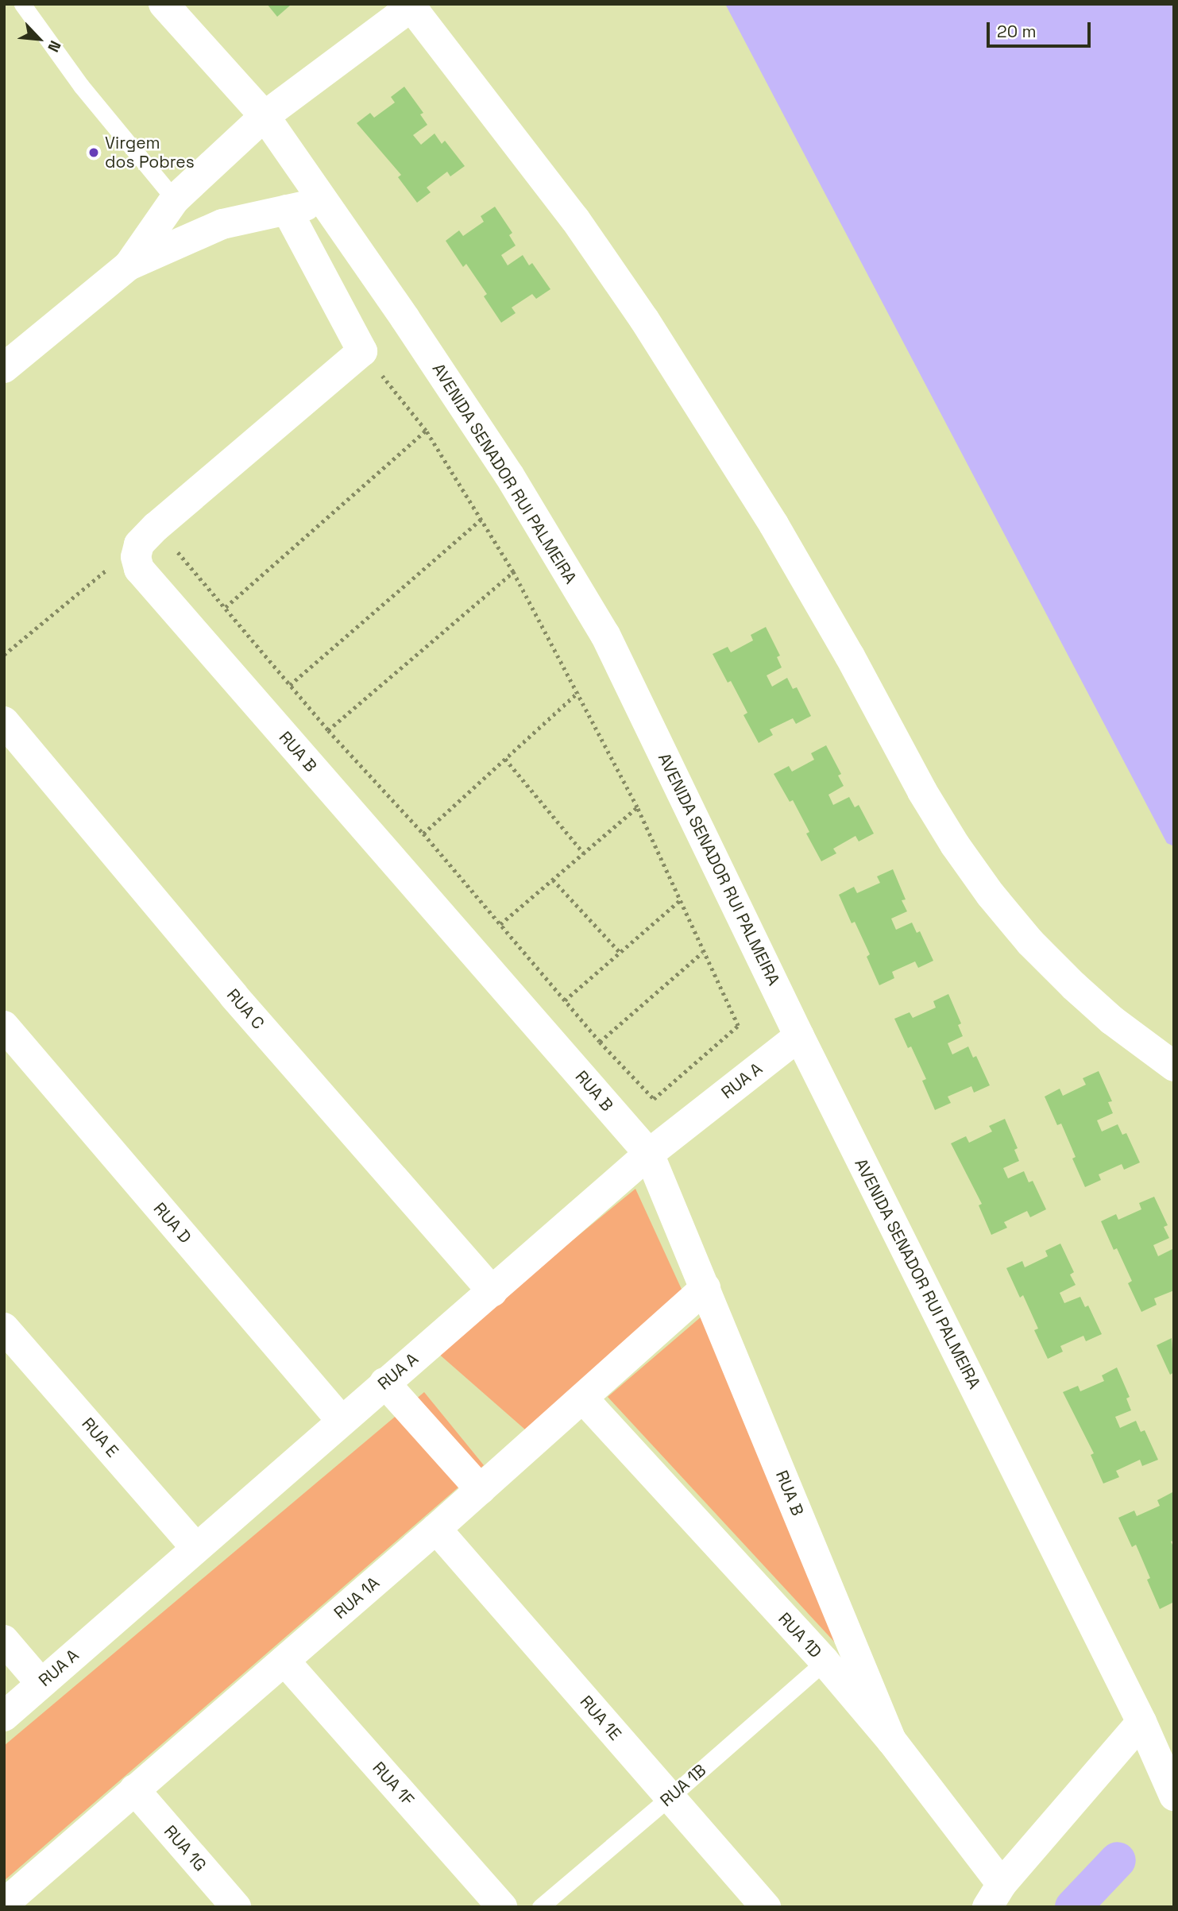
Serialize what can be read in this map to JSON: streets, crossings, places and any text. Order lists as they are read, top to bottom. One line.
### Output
{"streets":{"street":["AVENIDA SENADOR RUI PALMEIRA","RUA B","RUA C","RUA A","RUA D","RUA E","RUA 1A","RUA 1D","RUA 1E","RUA 1F","RUA 1G"],"lane":["RUA 1B"]},"crossings":[["AVENIDA SENADOR RUI PALMEIRA","RUA A"],["RUA B","RUA A"],["RUA B","RUA 1A"],["RUA B","RUA 1D"],["RUA C","RUA A"],["RUA A","RUA D"],["RUA A","RUA E"],["RUA 1A","RUA 1D"],["RUA 1A","RUA 1E"],["RUA 1A","RUA 1F"],["RUA 1A","RUA 1G"],["RUA 1D","RUA 1B"],["RUA 1E","RUA 1B"]],"places":["Virgem dos Pobres"],"scale_bar":"20 m","north":"bottom right"}
